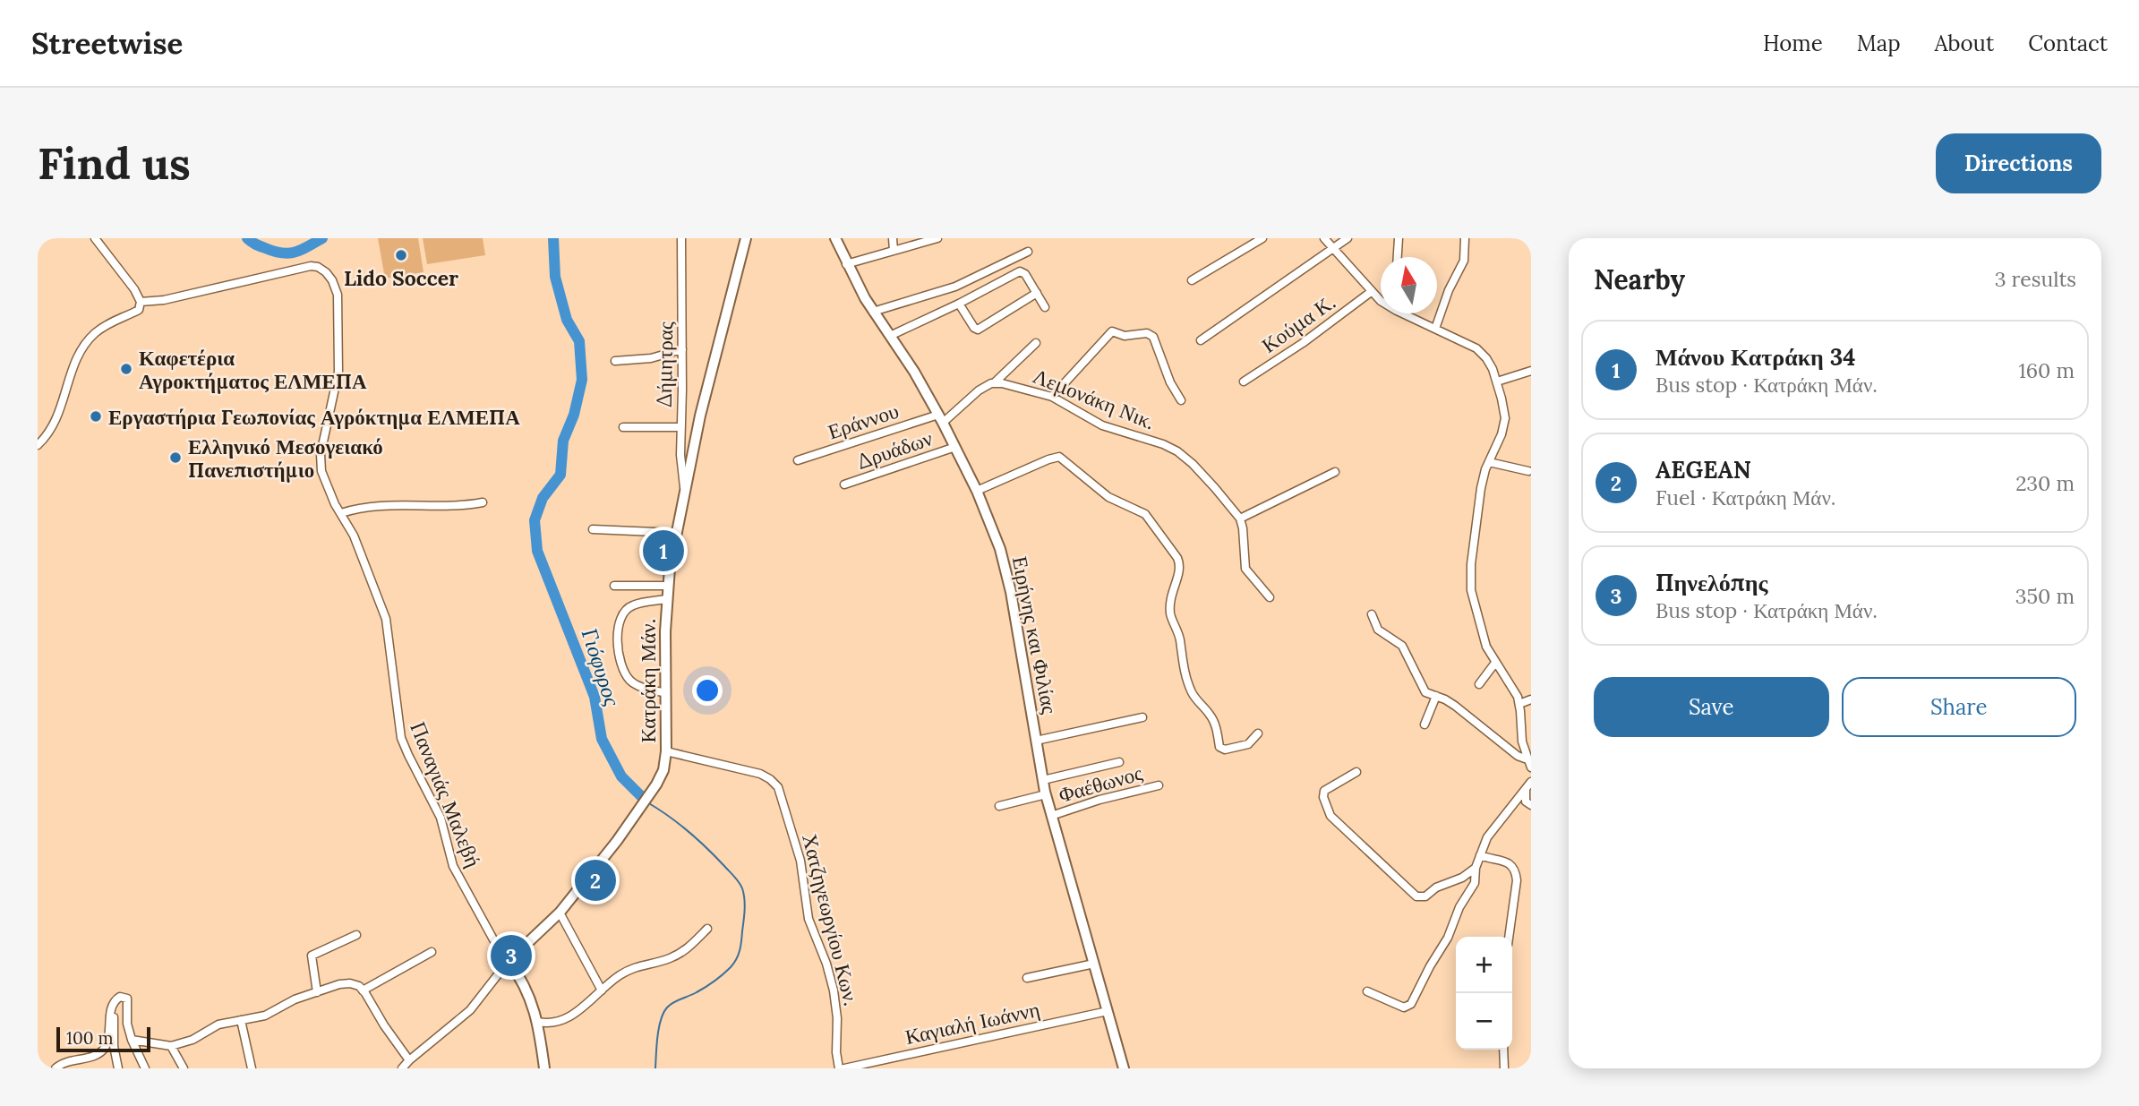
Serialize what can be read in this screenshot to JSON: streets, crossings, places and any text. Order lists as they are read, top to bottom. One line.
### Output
{"streets":{"street":["Κούμα Κ.","Δήμητρας","Λεμονάκη Νικ.","Εράννου","Δρυάδων","Ειρήνης και Φιλίας","Κατράκη Μάν.","Φαέθωνος","Παναγιάς Μαλεβή","Χατζηγεωργίου Κων.","Καγιαλή Ιωάννη"]},"crossings":[["Δήμητρας","Κατράκη Μάν."],["Εράννου","Ειρήνης και Φιλίας"],["Δρυάδων","Ειρήνης και Φιλίας"],["Ειρήνης και Φιλίας","Φαέθωνος"],["Ειρήνης και Φιλίας","Καγιαλή Ιωάννη"],["Κατράκη Μάν.","Παναγιάς Μαλεβή"],["Κατράκη Μάν.","Χατζηγεωργίου Κων."]],"water":["Γιόφυρος"],"places":["Lido Soccer","Καφετέρια Αγροκτήματος ΕΛΜΕΠΑ","Εργαστήρια Γεωπονίας Αγρόκτημα ΕΛΜΕΠΑ","Ελληνικό Μεσογειακό Πανεπιστήμιο"],"scale_bar":"100 m","north":"top","page":{"header":"Streetwise","nav":["Home","Map","About","Contact"],"buttons":["Directions",["Save","Share"]],"title":"Find us","heading":["Nearby","3 results"],"list":[{"mark":"1","name":"Μάνου Κατράκη 34","note":"Bus stop · Κατράκη Μάν.","value":"160 m"},{"mark":"2","name":"AEGEAN","note":"Fuel · Κατράκη Μάν.","value":"230 m"},{"mark":"3","name":"Πηνελόπης","note":"Bus stop · Κατράκη Μάν.","value":"350 m"}],"pins":["1","2","3"],"map_buttons":["+","−"],"scale":"100 m"}}
